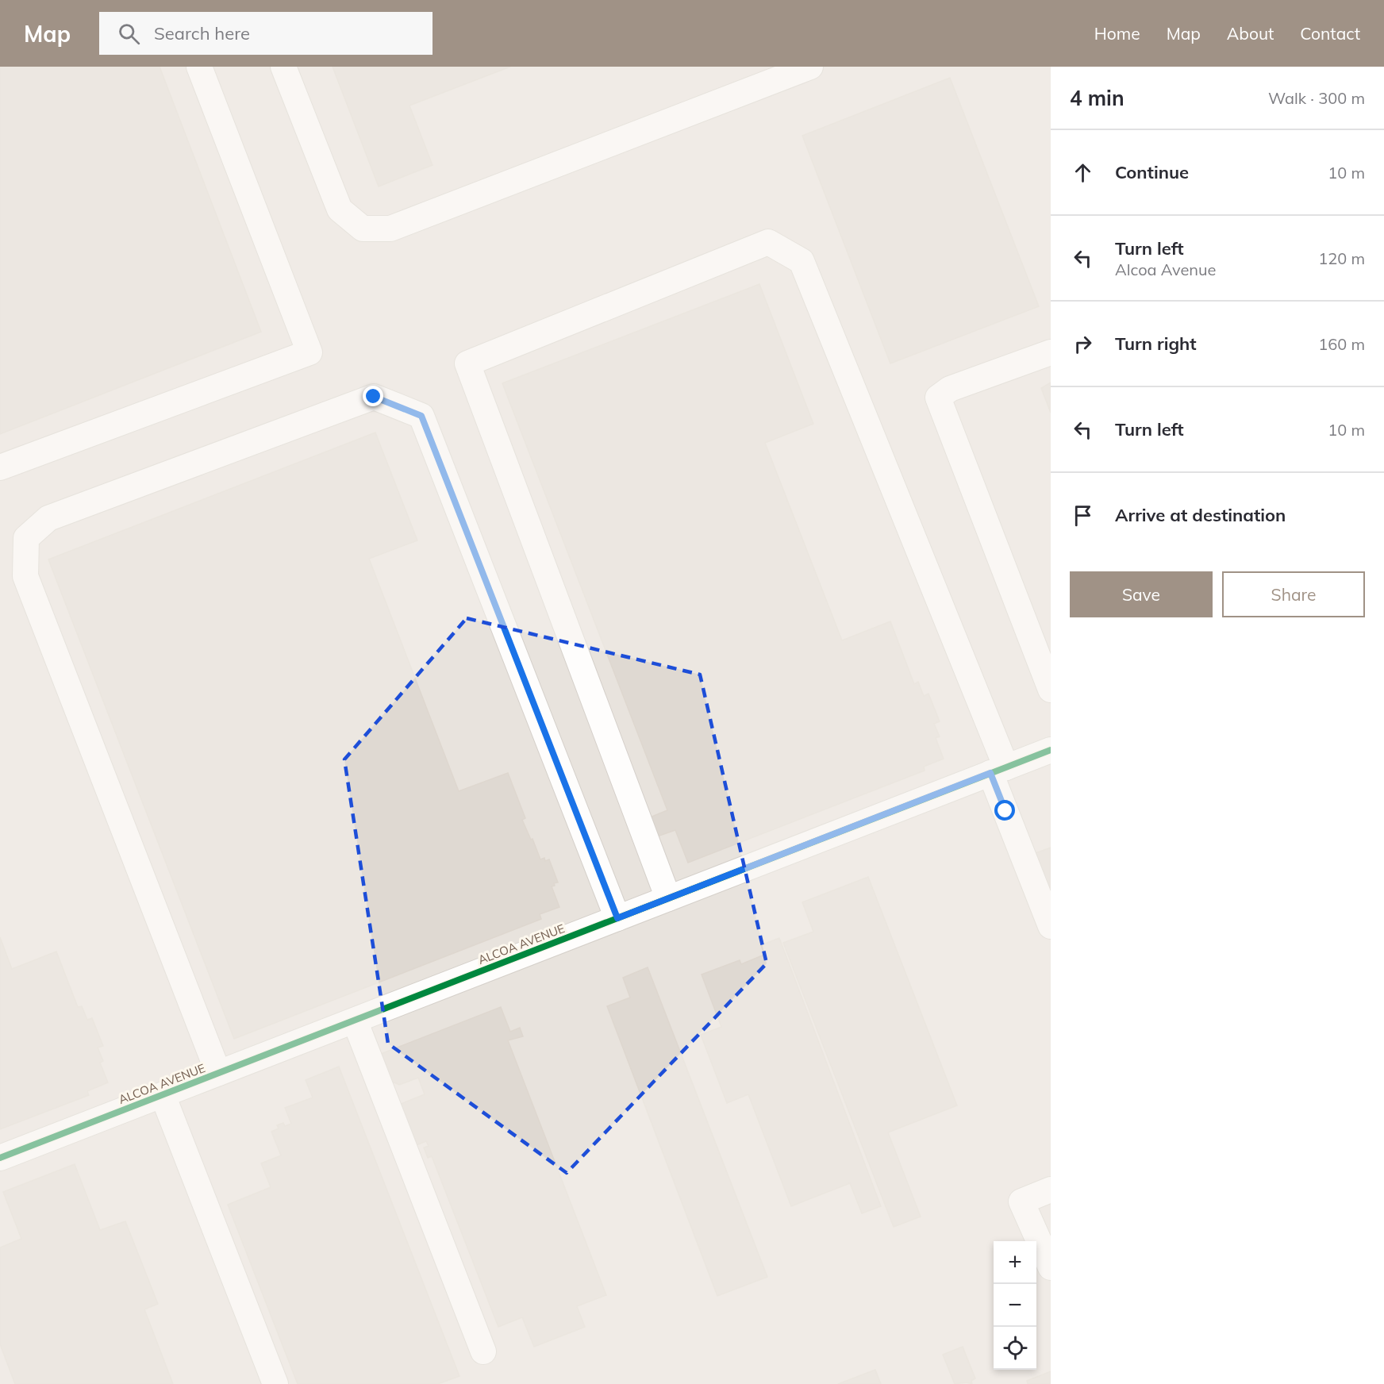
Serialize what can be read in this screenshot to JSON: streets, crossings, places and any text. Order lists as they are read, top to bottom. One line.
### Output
{"streets":{"street":["ALCOA AVENUE"]},"page":{"header":"Map","search":"Search here","nav":["Home","Map","About","Contact"],"heading":["4 min","Walk · 300 m"],"list":[["Continue","10 m"],["Turn left","Alcoa Avenue","120 m"],["Turn right","160 m"],["Turn left","10 m"],"Arrive at destination"],"buttons":["Save","Share"],"map_buttons":["+","−"]}}
